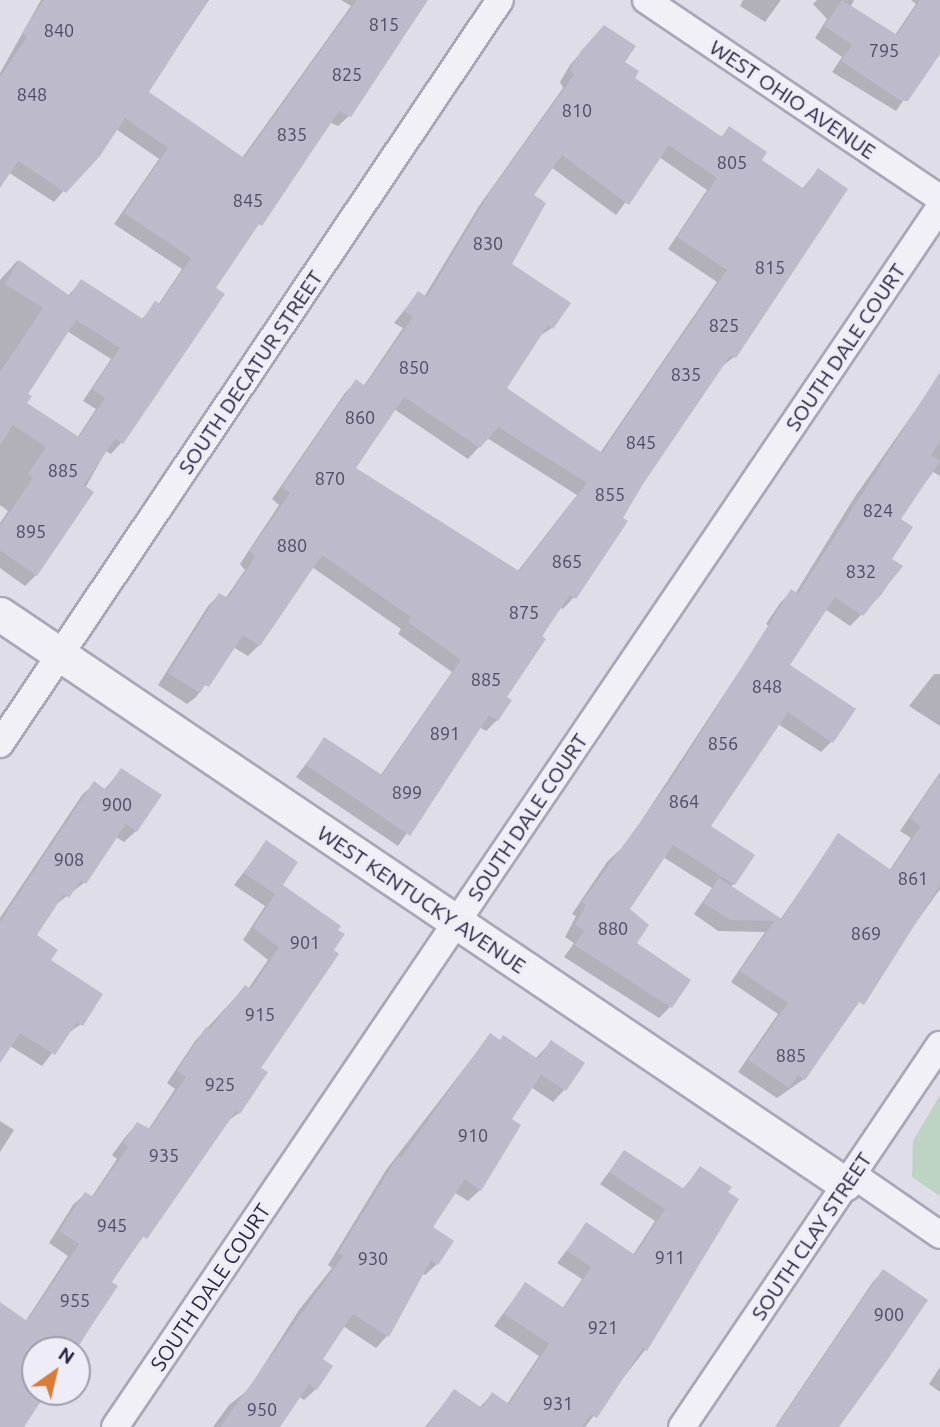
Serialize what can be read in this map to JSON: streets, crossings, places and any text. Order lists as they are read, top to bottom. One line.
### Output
{"streets":{"street":["WEST OHIO AVENUE","SOUTH DALE COURT","SOUTH DECATUR STREET","WEST KENTUCKY AVENUE","SOUTH CLAY STREET"]},"crossings":[["SOUTH DALE COURT","WEST KENTUCKY AVENUE"],["SOUTH DECATUR STREET","WEST KENTUCKY AVENUE"],["WEST KENTUCKY AVENUE","SOUTH CLAY STREET"]],"house_numbers":["815","840","795","825","848","810","835","805","845","830","815","825","850","835","860","845","885","870","855","824","895","880","865","832","875","885","848","891","856","899","864","900","908","861","880","869","901","915","885","925","910","935","945","911","930","955","900","921","931","950"],"north":"top right"}
